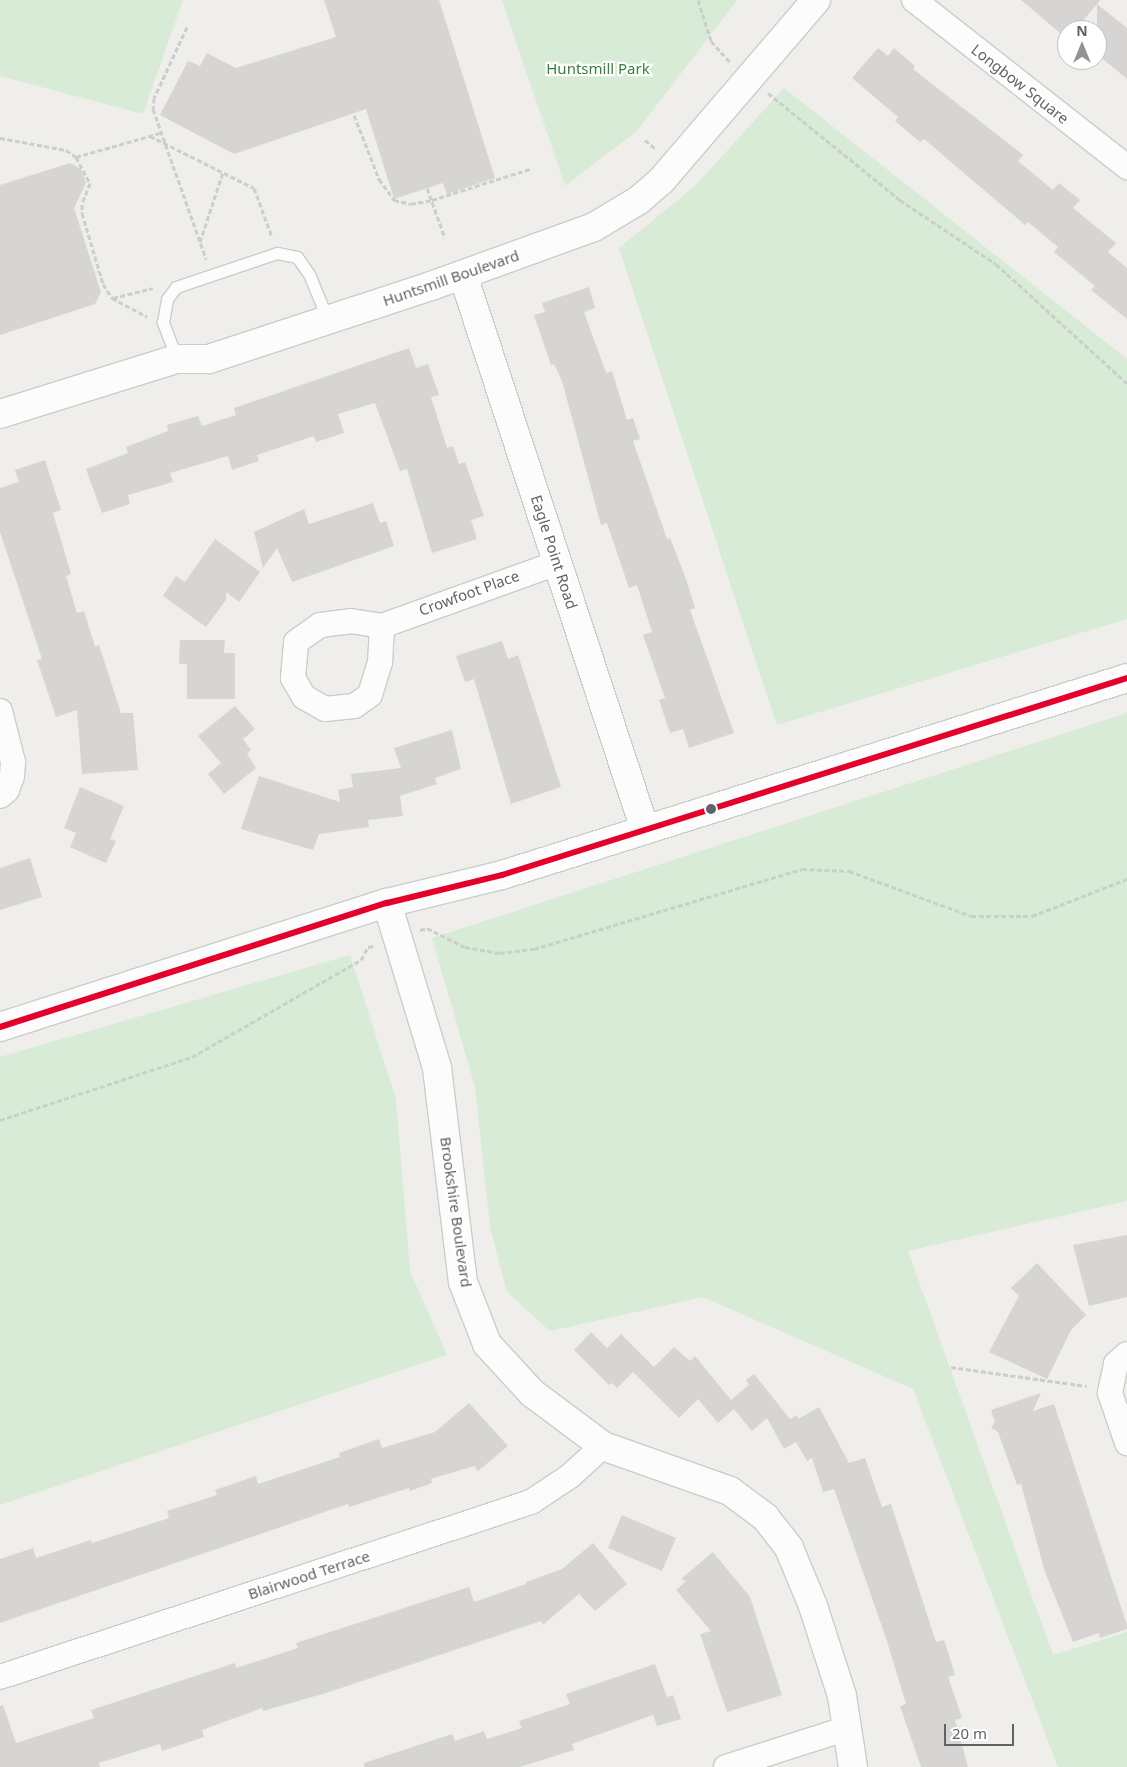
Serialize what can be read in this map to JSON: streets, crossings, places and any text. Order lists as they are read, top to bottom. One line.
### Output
{"streets":{"street":["Longbow Square","Huntsmill Boulevard","Eagle Point Road","Crowfoot Place","Brookshire Boulevard","Blairwood Terrace"]},"crossings":[["Huntsmill Boulevard","Eagle Point Road"],["Eagle Point Road","Crowfoot Place"],["Brookshire Boulevard","Blairwood Terrace"]],"parks":["Huntsmill Park"],"scale_bar":"20 m","north":"top"}
